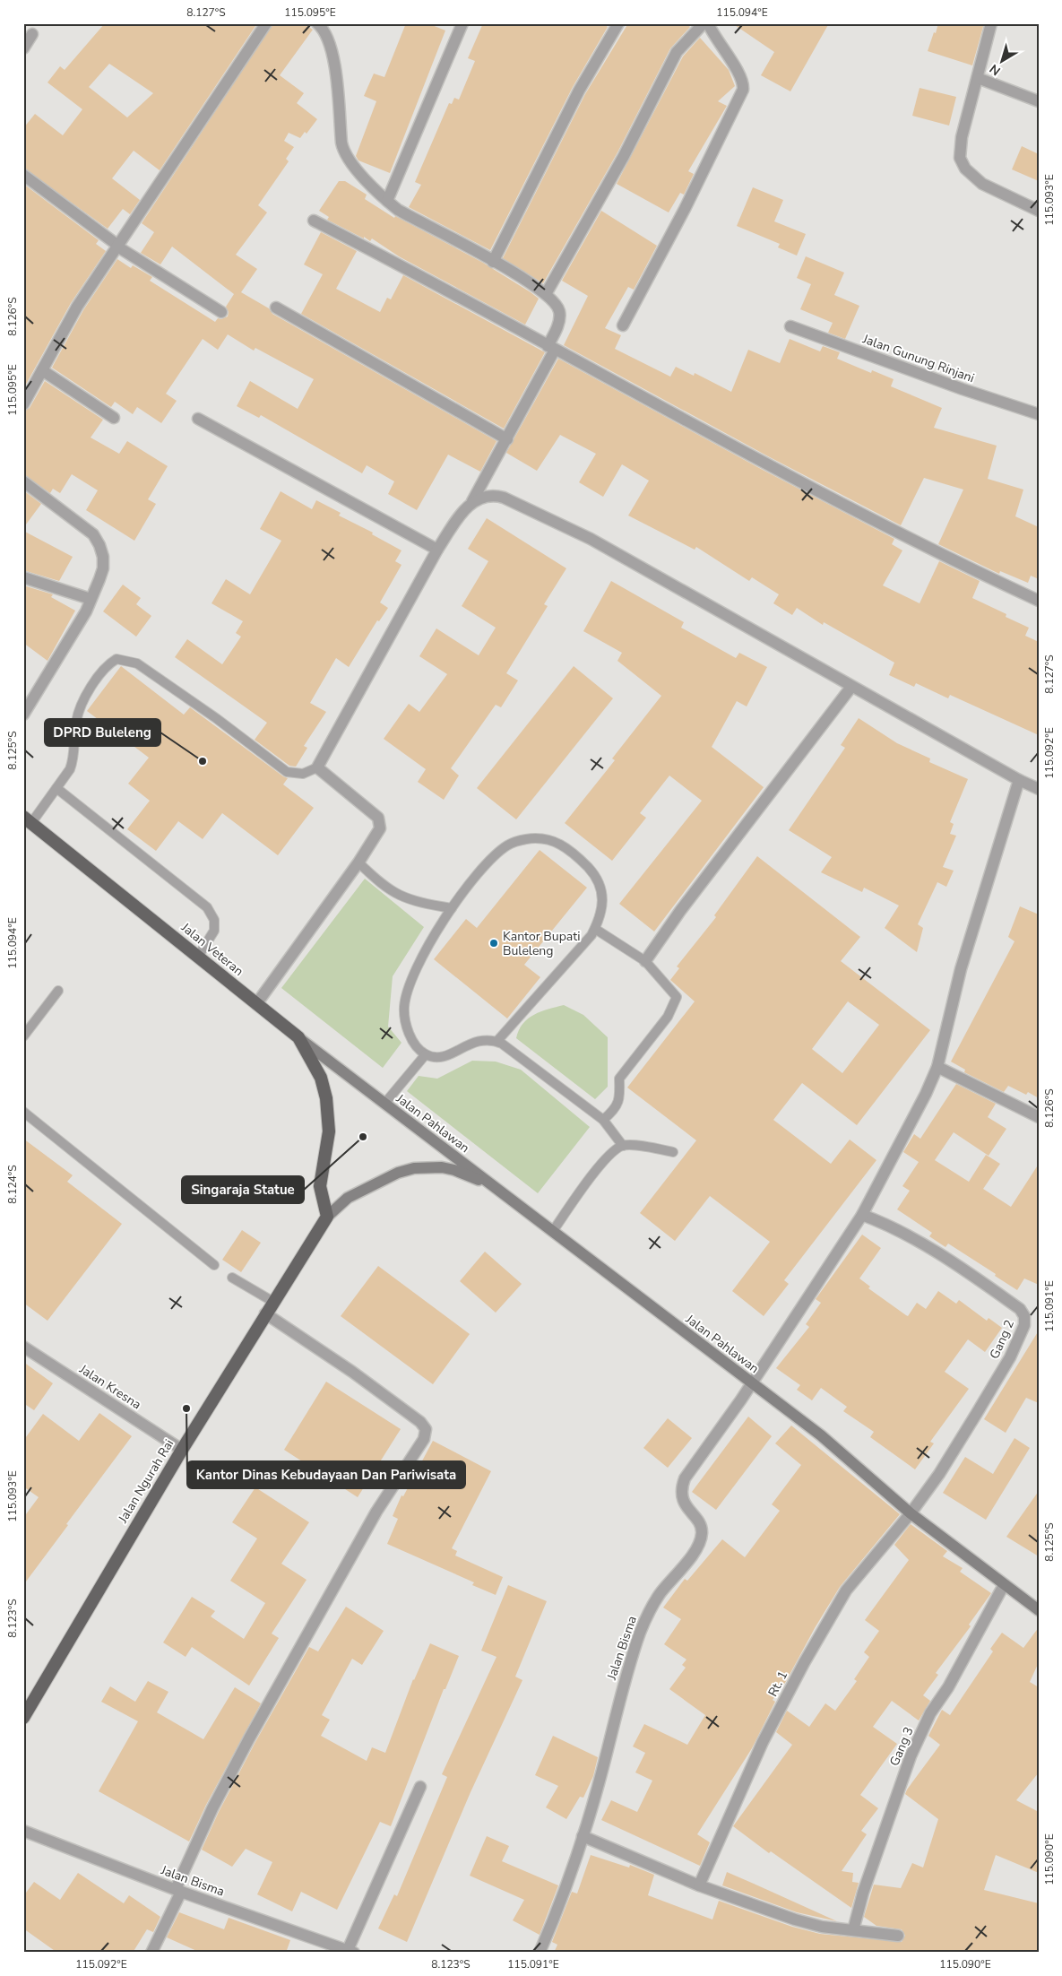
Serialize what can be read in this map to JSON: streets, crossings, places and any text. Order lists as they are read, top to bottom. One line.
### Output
{"streets":{"highway":["Jalan Veteran","Jalan Ngurah Rai"],"main road":["Jalan Pahlawan"],"street":["Jalan Gunung Rinjani","Gang 2","Jalan Kresna","Jalan Bisma","Rt. 1","Gang 3"]},"crossings":[["Jalan Veteran","Jalan Pahlawan"],["Jalan Pahlawan","Gang 2"],["Jalan Pahlawan","Jalan Ngurah Rai"],["Jalan Pahlawan","Jalan Bisma"],["Jalan Pahlawan","Rt. 1"],["Jalan Pahlawan","Gang 3"],["Gang 2","Rt. 1"],["Jalan Kresna","Jalan Ngurah Rai"]],"places":["DPRD Buleleng","Kantor Bupati Buleleng","Singaraja Statue","Kantor Dinas Kebudayaan Dan Pariwisata"],"north":"bottom left","coordinates":["8.127°S","115.095°E","115.094°E","115.093°E","8.126°S","8.125°S","115.092°E","8.124°S","115.091°E","8.123°S","115.090°E"]}
